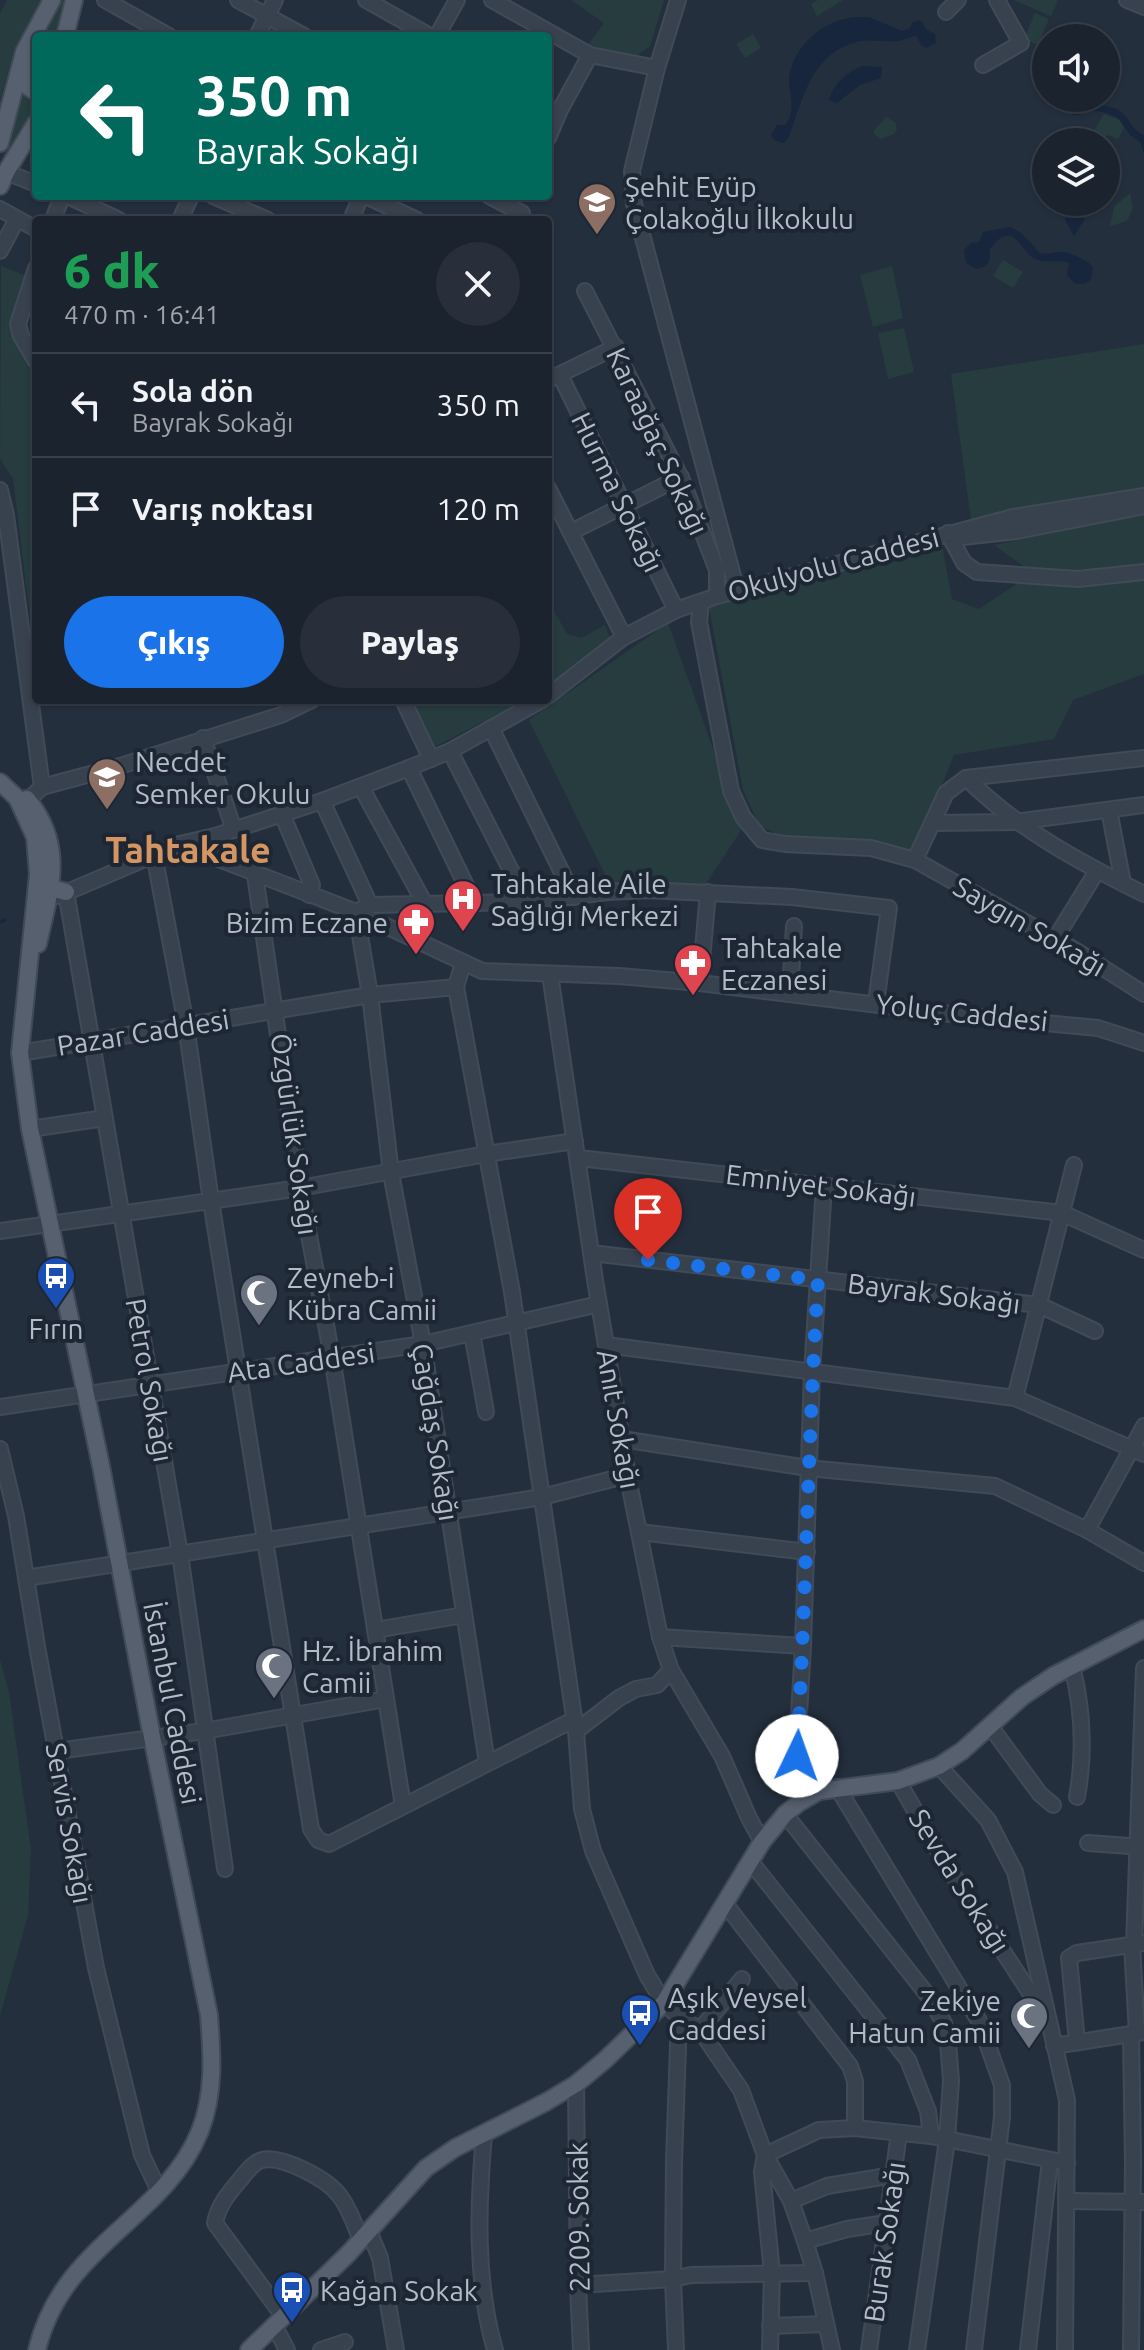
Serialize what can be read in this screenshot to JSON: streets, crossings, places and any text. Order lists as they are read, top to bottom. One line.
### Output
{"streets":{"main road":["İstanbul Caddesi"],"street":["Karaağaç Sokağı","Hurma Sokağı","Okulyolu Caddesi","Saygın Sokağı","Yoluç Caddesi","Pazar Caddesi","Özgürlük Sokağı","Emniyet Sokağı","Bayrak Sokağı","Ata Caddesi","Petrol Sokağı","Anıt Sokağı","Çağdaş Sokağı","Servis Sokağı","Sevda Sokağı","2209. Sokak","Burak Sokağı"]},"crossings":[["Karaağaç Sokağı","Okulyolu Caddesi"],["Hurma Sokağı","Okulyolu Caddesi"],["Okulyolu Caddesi","Saygın Sokağı"],["Yoluç Caddesi","Özgürlük Sokağı"],["Yoluç Caddesi","Anıt Sokağı"],["Yoluç Caddesi","Çağdaş Sokağı"],["Pazar Caddesi","Özgürlük Sokağı"],["Pazar Caddesi","Petrol Sokağı"],["Pazar Caddesi","Çağdaş Sokağı"],["Pazar Caddesi","İstanbul Caddesi"],["Özgürlük Sokağı","Ata Caddesi"],["Emniyet Sokağı","Anıt Sokağı"],["Bayrak Sokağı","Anıt Sokağı"],["Ata Caddesi","Petrol Sokağı"],["Ata Caddesi","Anıt Sokağı"],["Ata Caddesi","Çağdaş Sokağı"],["Ata Caddesi","İstanbul Caddesi"],["Petrol Sokağı","İstanbul Caddesi"],["İstanbul Caddesi","Servis Sokağı"]],"districts":["Tahtakale"],"places":{"school or university":["Şehit Eyüp Çolakoğlu İlkokulu","Necdet Semker Okulu"],"hospital":["Tahtakale Aile Sağlığı Merkezi"],"pharmacy":["Bizim Eczane","Tahtakale Eczanesi"],"bus stop":["Fırın","Aşık Veysel Caddesi","Kağan Sokak"],"mosque":["Zeyneb-i Kübra Camii","Hz. İbrahim Camii","Zekiye Hatun Camii"]},"page":{"turn":["350 m","Bayrak Sokağı"],"heading":["6 dk","470 m · 16:41"],"list":[{"name":"Sola dön","note":"Bayrak Sokağı","value":"350 m"},{"name":"Varış noktası","value":"120 m"}],"buttons":["Çıkış","Paylaş"]}}
